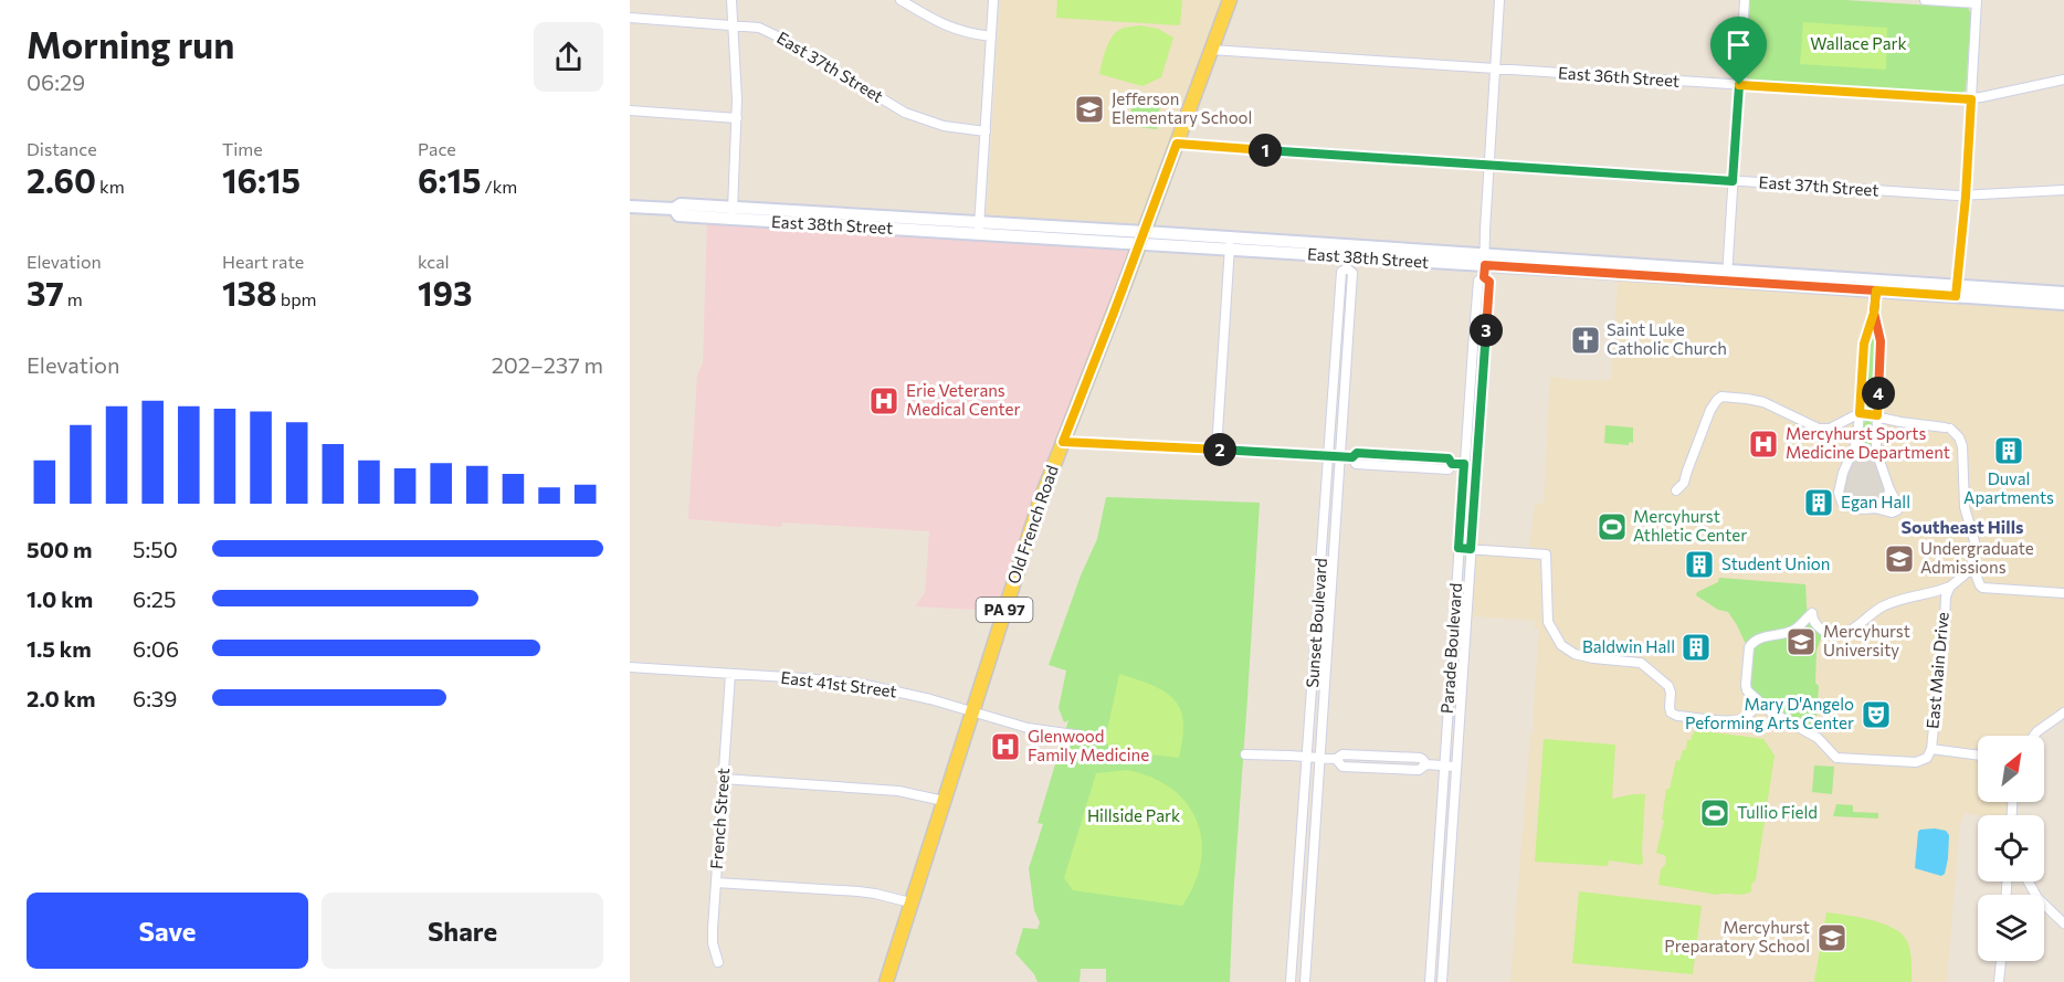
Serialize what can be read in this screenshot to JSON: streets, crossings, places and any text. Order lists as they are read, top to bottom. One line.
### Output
{"streets":{"main road":["East 38th Street","Old French Road","PA 97"],"street":["East 37th Street","East 36th Street","Sunset Boulevard","Parade Boulevard","East Main Drive","East 41st Street","French Street"]},"crossings":[["East 37th Street","Old French Road"],["East 36th Street","Old French Road"],["East 38th Street","Old French Road"],["East 38th Street","Sunset Boulevard"],["East 38th Street","Parade Boulevard"],["Old French Road","East 41st Street"],["East 41st Street","French Street"]],"districts":["Southeast Hills"],"parks":["Wallace Park","Hillside Park"],"places":{"school or university":["Jefferson Elementary School","Undergraduate Admissions","Mercyhurst University","Mercyhurst Preparatory School"],"church":["Saint Luke Catholic Church"],"hospital":["Erie Veterans Medical Center","Mercyhurst Sports Medicine Department","Glenwood Family Medicine"],"building":["Duval Apartments","Egan Hall","Student Union","Baldwin Hall"],"sports":["Mercyhurst Athletic Center","Tullio Field"],"theatre":["Mary D'Angelo Peforming Arts Center"]},"north":"top right","page":{"heading":["Morning run","06:29"],"stats":[["Distance","2.60 km"],["Time","16:15"],["Pace","6:15 /km"],["Elevation","37 m"],["Heart rate","138 bpm"],["kcal","193"]],"pins":["1","3","4","2"],"chart":["Elevation","202–237 m"],"list":[{"name":"500 m","note":"5:50"},{"name":"1.0 km","note":"6:25"},{"name":"1.5 km","note":"6:06"},{"name":"2.0 km","note":"6:39"}],"buttons":["Save","Share"]}}
